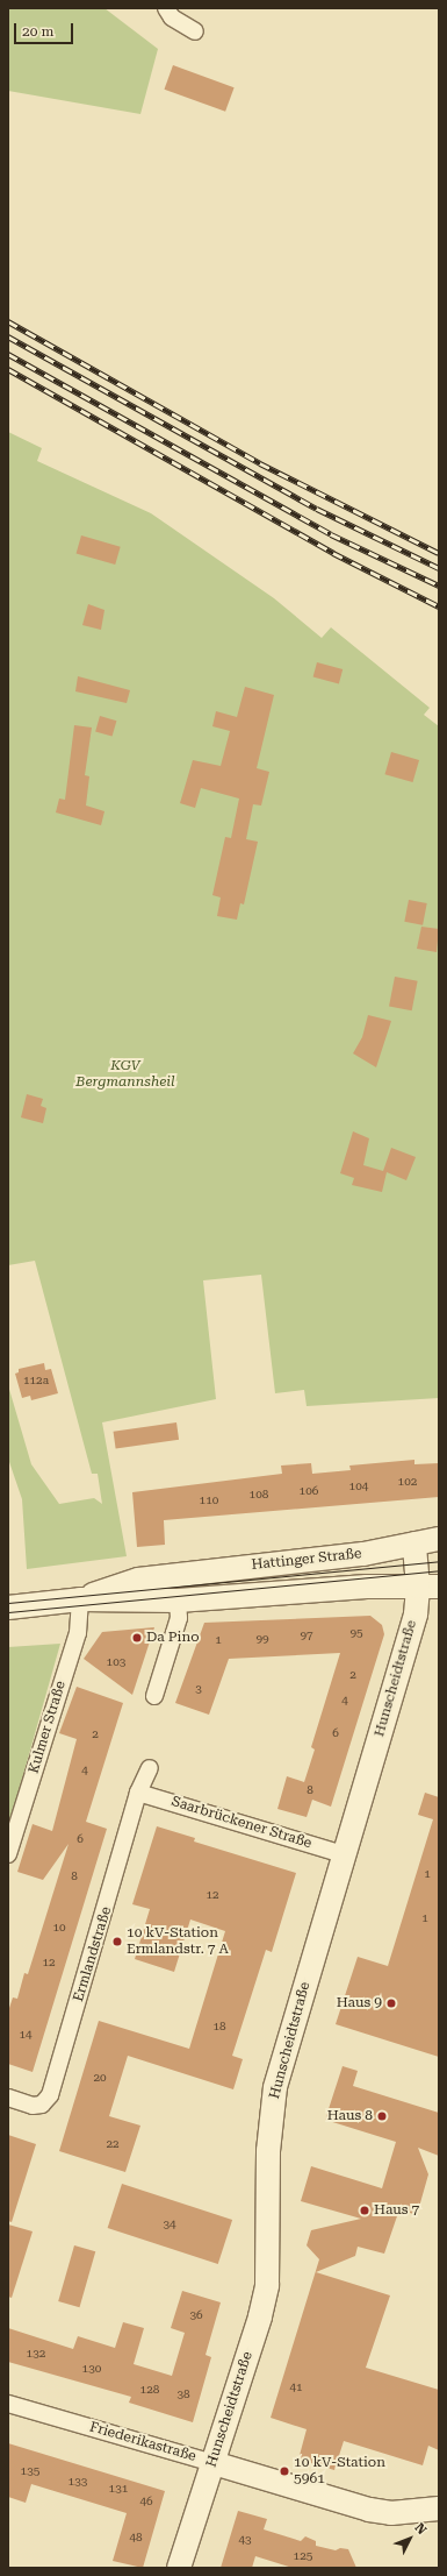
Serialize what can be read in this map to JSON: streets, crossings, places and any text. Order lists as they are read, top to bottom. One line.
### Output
{"streets":{"street":["Hattinger Straße","Hunscheidtstraße","Kulmer Straße","Saarbrückener Straße","Ermlandstraße","Friederikastraße"]},"crossings":[["Hattinger Straße","Hunscheidtstraße"],["Hattinger Straße","Kulmer Straße"],["Hunscheidtstraße","Saarbrückener Straße"],["Hunscheidtstraße","Friederikastraße"],["Saarbrückener Straße","Ermlandstraße"]],"parks":["KGV Bergmannsheil"],"places":["Da Pino","10 kV-Station Ermlandstr. 7 A","Haus 9","Haus 8","Haus 7","10 kV-Station 5961"],"house_numbers":["112a","102","104","106","108","110","95","97","99","1","103","2","3","4","6","2","4","8","6","1","8","12","1","10","12","18","14","20","22","34","36","132","130","41","128","38","135","133","131","46","48","43","125"],"scale_bar":"20 m","north":"top right"}
